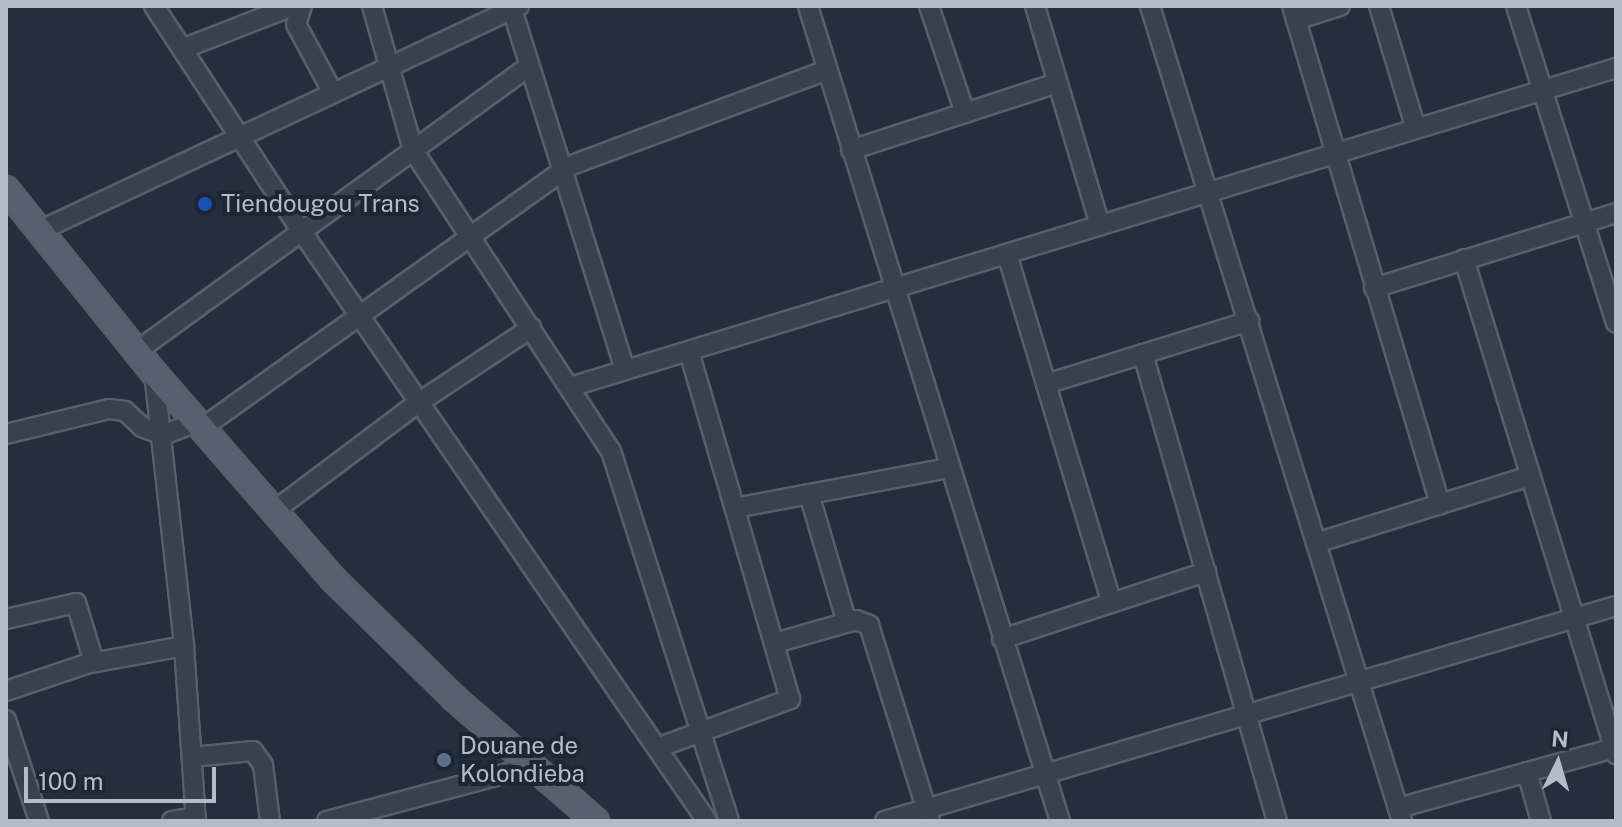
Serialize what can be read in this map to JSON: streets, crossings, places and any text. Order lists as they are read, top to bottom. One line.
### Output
{"places":["Tiendougou Trans","Douane de Kolondieba"],"scale_bar":"100 m","north":"top"}
